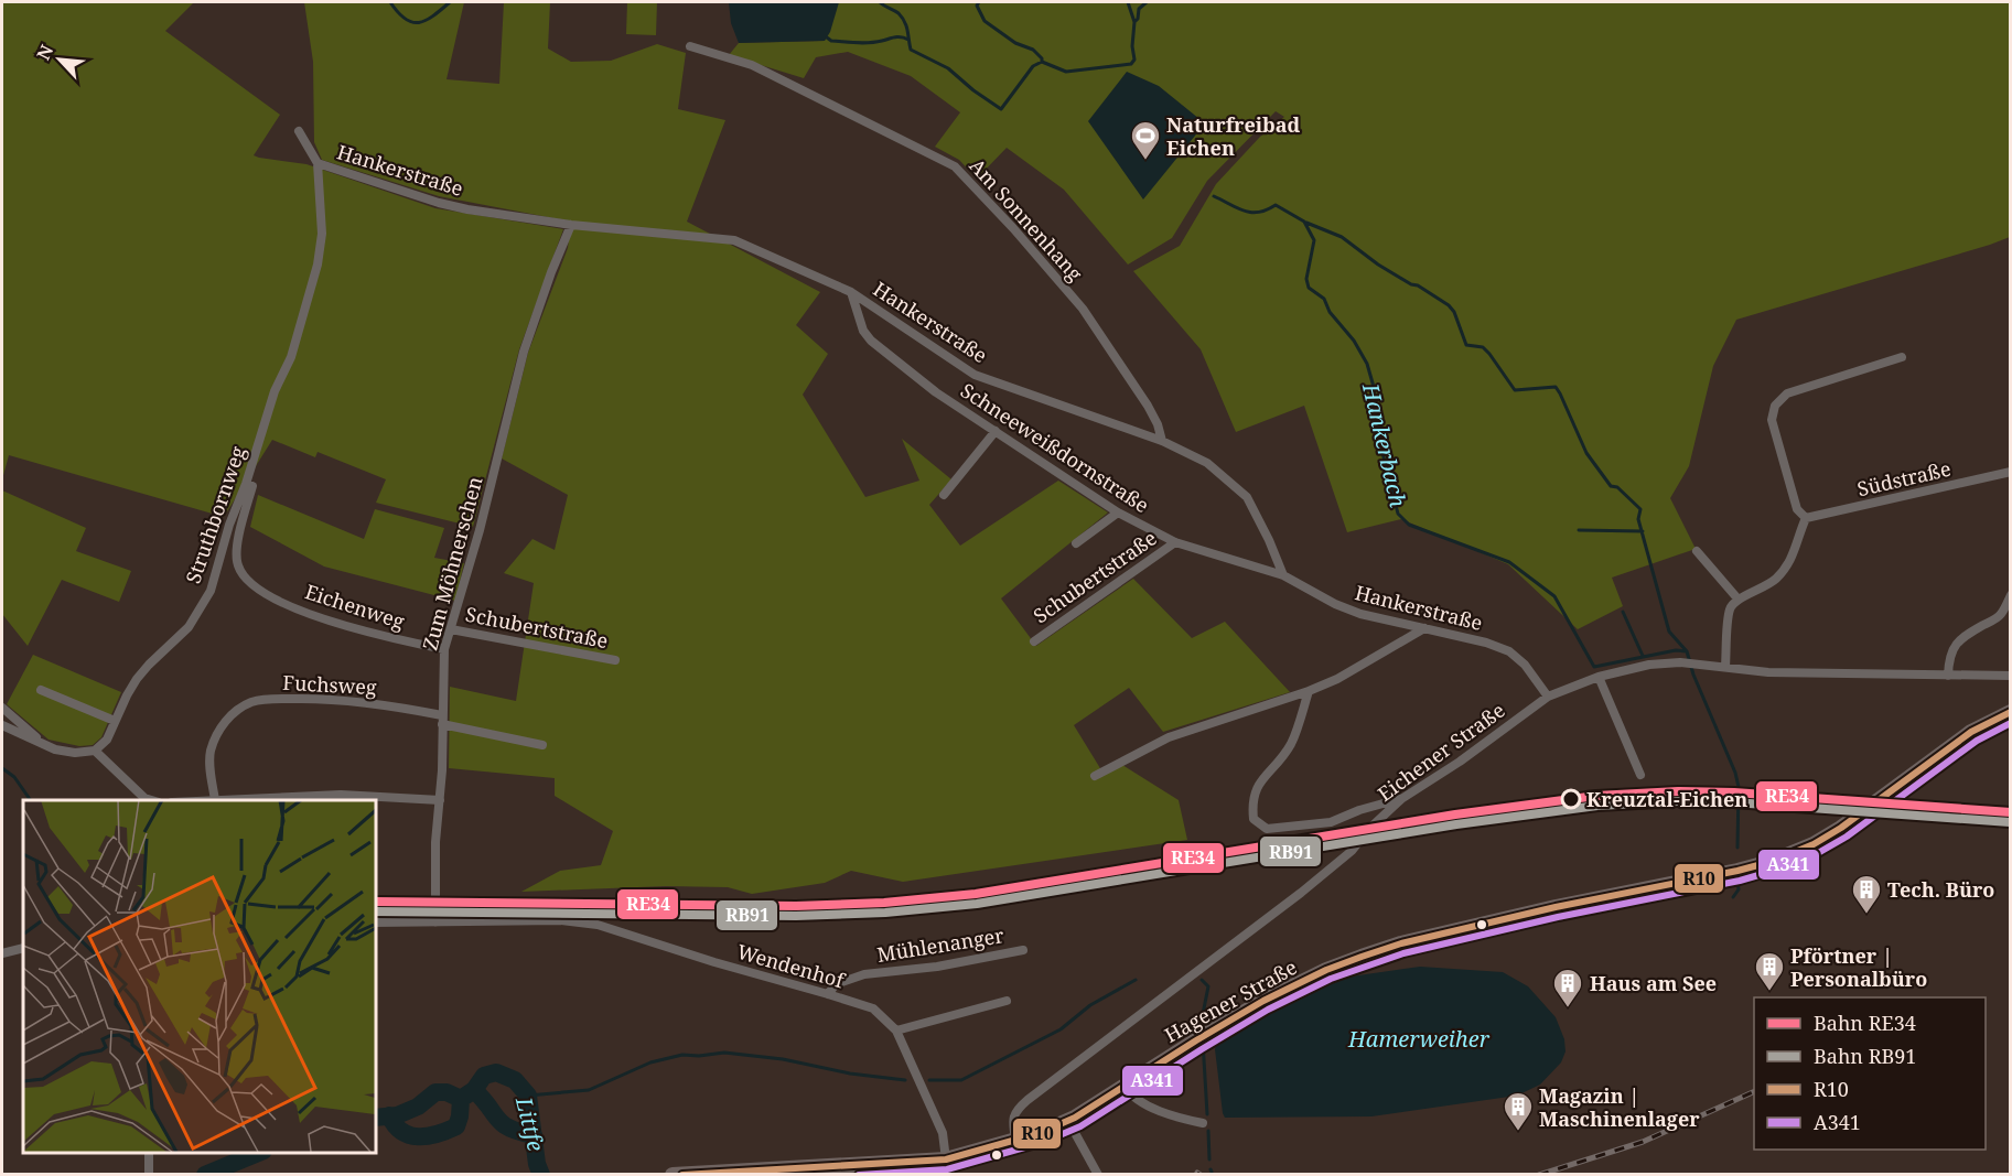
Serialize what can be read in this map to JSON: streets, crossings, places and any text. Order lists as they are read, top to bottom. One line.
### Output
{"streets":{"main road":["Hagener Straße"],"street":["Hankerstraße","Am Sonnenhang","Schneeweißdornstraße","Südstraße","Struthbornweg","Zum Möhnerschen","Schubertstraße","Eichenweg","Fuchsweg","Eichener Straße","Mühlenanger","Wendenhof"]},"crossings":[["Hankerstraße","Am Sonnenhang"],["Hankerstraße","Schneeweißdornstraße"],["Hankerstraße","Struthbornweg"],["Hankerstraße","Zum Möhnerschen"],["Hankerstraße","Eichener Straße"],["Schneeweißdornstraße","Schubertstraße"],["Struthbornweg","Eichenweg"],["Zum Möhnerschen","Schubertstraße"],["Zum Möhnerschen","Eichenweg"],["Zum Möhnerschen","Fuchsweg"],["Zum Möhnerschen","Wendenhof"],["Eichener Straße","Hagener Straße"],["Mühlenanger","Wendenhof"],["Wendenhof","Hagener Straße"]],"water":["Hankerbach","Hamerweiher","Littfe"],"places":{"sports":["Naturfreibad Eichen"],"other":["Kreuztal-Eichen"],"building":["Tech. Büro","Pförtner | Personalbüro","Haus am See","Magazin | Maschinenlager"]},"lines":["transit line R10","transit line A341","rail line RE34","rail line RB91"],"legend":["Bahn RE34","Bahn RB91","R10","A341"],"north":"top left"}
